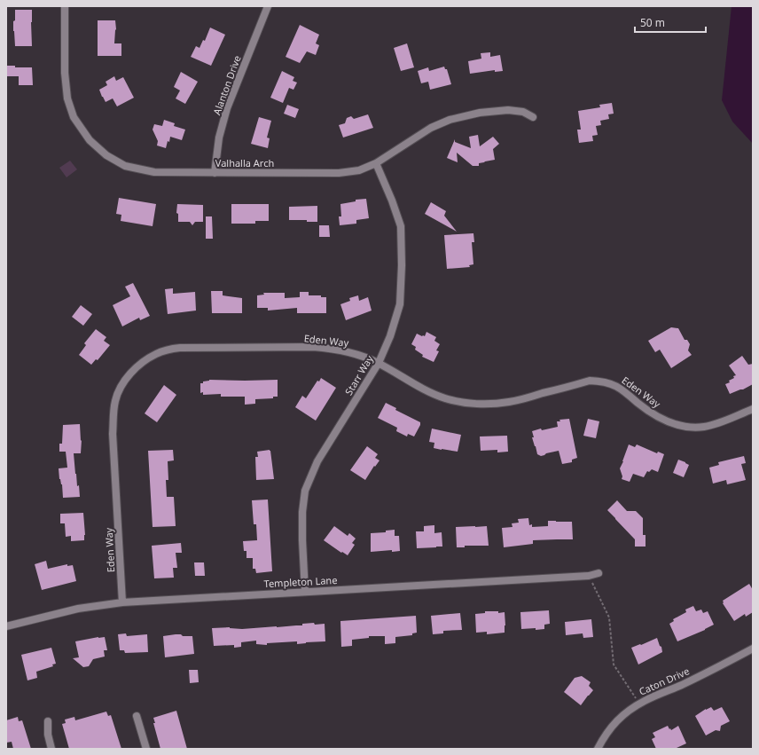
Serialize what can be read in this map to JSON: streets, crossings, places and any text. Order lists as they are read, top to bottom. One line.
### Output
{"streets":{"street":["Alanton Drive","Valhalla Arch","Eden Way","Starr Way","Templeton Lane","Caton Drive"]},"crossings":[["Alanton Drive","Valhalla Arch"],["Valhalla Arch","Starr Way"],["Eden Way","Starr Way"],["Eden Way","Templeton Lane"],["Starr Way","Templeton Lane"]],"scale_bar":"50 m"}
